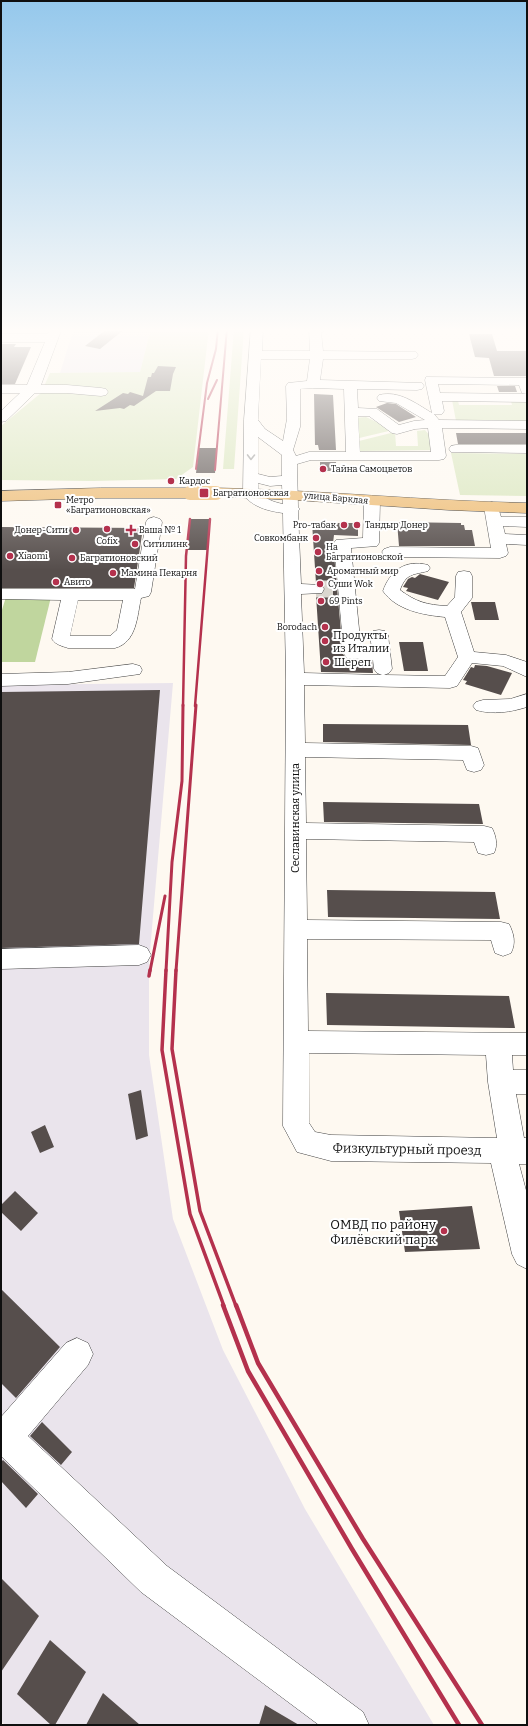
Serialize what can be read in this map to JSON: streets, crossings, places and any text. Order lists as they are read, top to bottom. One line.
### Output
{"streets":{"main road":["улица Барклая"],"street":["Сеславинская улица","Физкультурный проезд"]},"crossings":[["улица Барклая","Сеславинская улица"],["Сеславинская улица","Физкультурный проезд"]],"places":{"other":["Тайна Самоцветов","Кардос","Pro-табак","Тандыр Донер","Cofix","Донер-Сити","Совкомбанк","Ситилинк","На Багратионовской","Xiaomi","Багратионовский","Ароматный мир","Мамина Пекарня","Авито","Суши Wok","69 Pints","Borodach","Продукты из Италии","Шереп","ОМВД по району Филёвский парк"],"transit":["Багратионовская","Метро «Багратионовская»"],"health":["Ваша № 1"]}}
